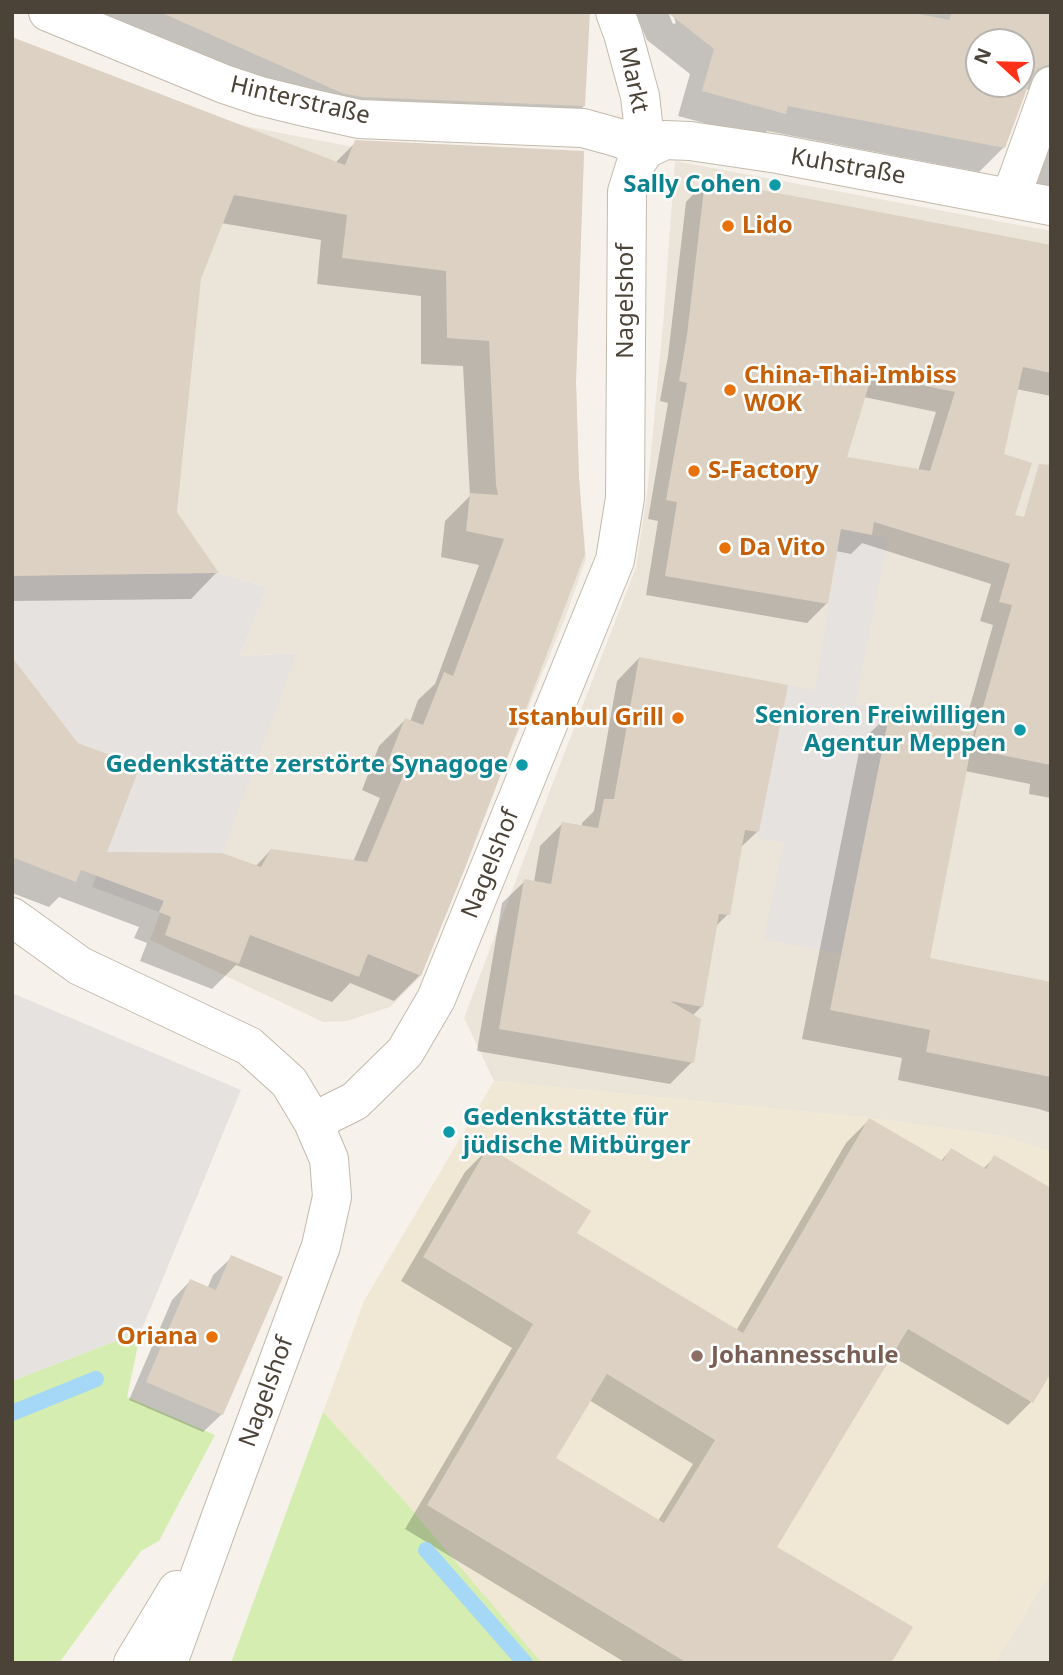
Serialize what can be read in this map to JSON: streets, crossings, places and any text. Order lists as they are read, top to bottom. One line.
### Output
{"streets":{"street":["Markt","Hinterstraße","Kuhstraße","Nagelshof"]},"crossings":[["Markt","Hinterstraße"],["Markt","Kuhstraße"],["Markt","Nagelshof"],["Hinterstraße","Kuhstraße"],["Hinterstraße","Nagelshof"],["Kuhstraße","Nagelshof"]],"places":["Sally Cohen","Lido","China-Thai-Imbiss WOK","S-Factory","Da Vito","Istanbul Grill","Senioren Freiwilligen Agentur Meppen","Gedenkstätte zerstörte Synagoge","Gedenkstätte für jüdische Mitbürger","Oriana","Johannesschule"],"north":"left"}
